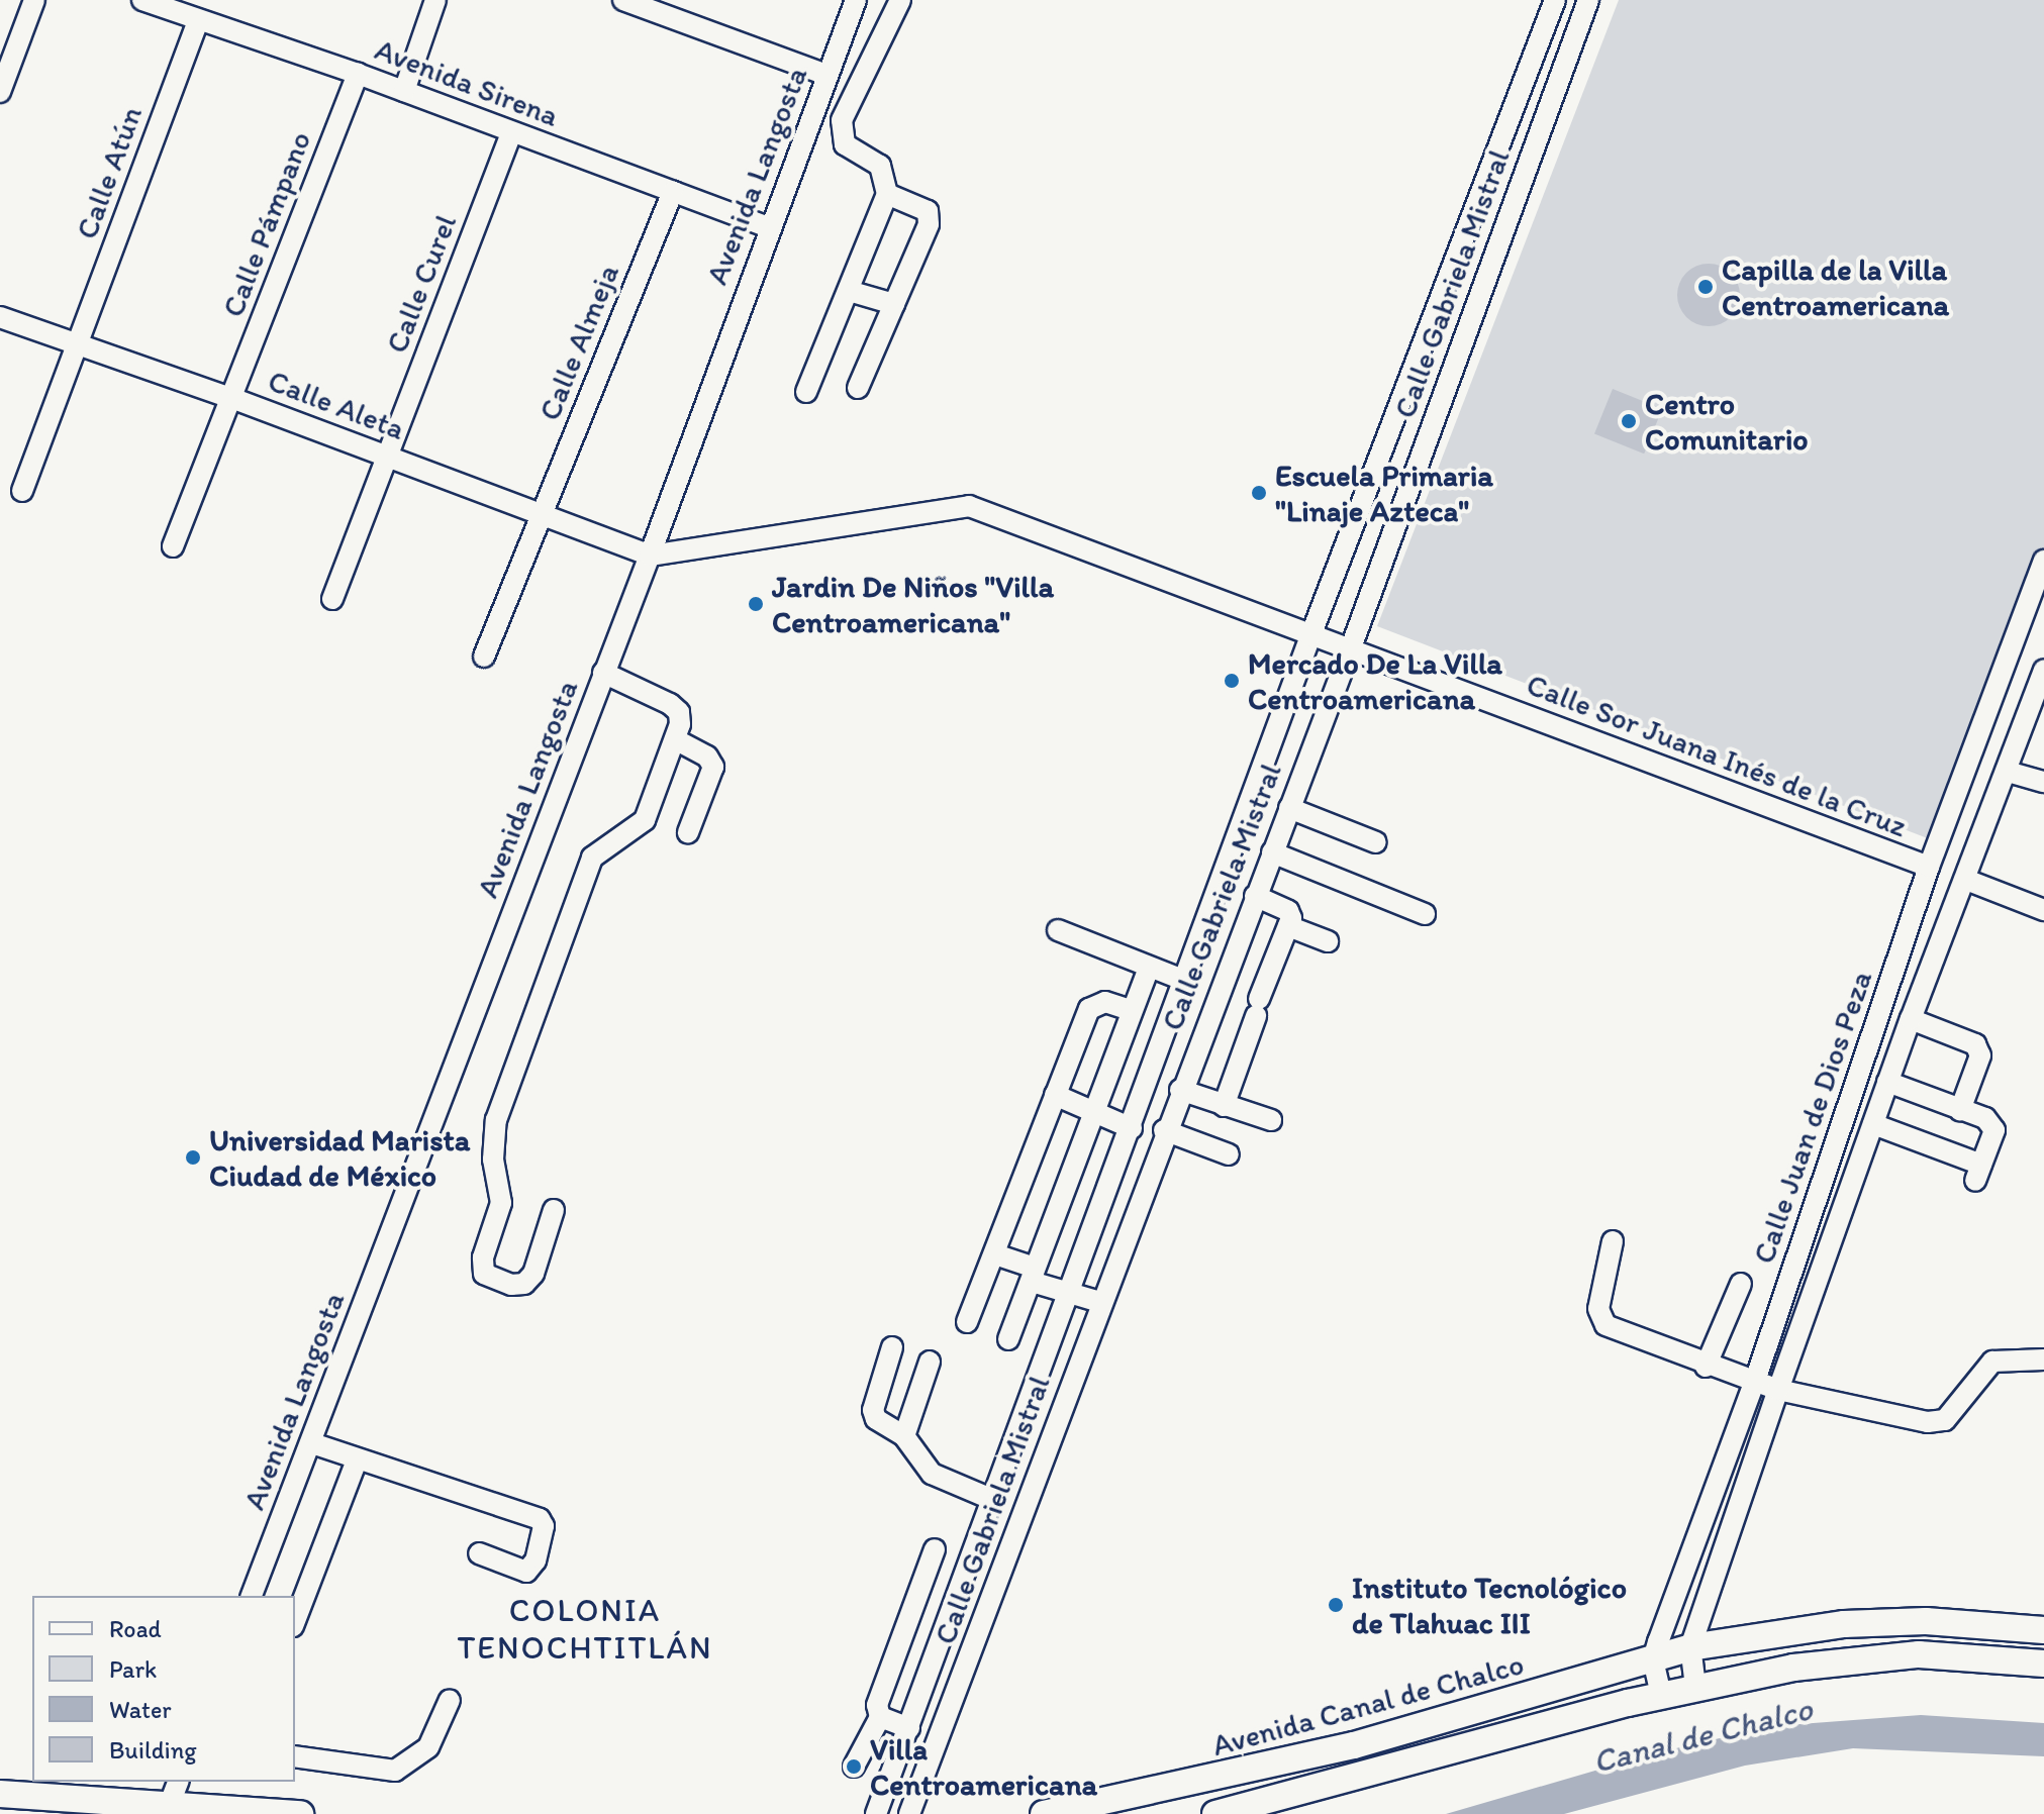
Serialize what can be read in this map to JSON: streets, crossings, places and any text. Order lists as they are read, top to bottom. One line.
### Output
{"streets":{"main road":["Avenida Canal de Chalco"],"street":["Avenida Sirena","Calle Atún","Avenida Langosta","Calle Pámpano","Calle Curel","Calle Gabriela Mistral","Calle Almeja","Calle Aleta","Calle Sor Juana Inés de la Cruz","Calle Juan de Dios Peza"]},"crossings":[["Avenida Sirena","Calle Atún"],["Avenida Sirena","Avenida Langosta"],["Avenida Sirena","Calle Pámpano"],["Avenida Sirena","Calle Curel"],["Avenida Sirena","Calle Almeja"],["Calle Atún","Calle Aleta"],["Avenida Langosta","Calle Aleta"],["Avenida Langosta","Calle Sor Juana Inés de la Cruz"],["Calle Pámpano","Calle Aleta"],["Calle Curel","Calle Aleta"],["Calle Gabriela Mistral","Calle Sor Juana Inés de la Cruz"],["Calle Almeja","Calle Aleta"],["Calle Aleta","Calle Sor Juana Inés de la Cruz"],["Calle Sor Juana Inés de la Cruz","Calle Juan de Dios Peza"],["Calle Juan de Dios Peza","Avenida Canal de Chalco"]],"districts":["COLONIA TENOCHTITLÁN"],"water":["Canal de Chalco"],"places":["Capilla de la Villa Centroamericana","Centro Comunitario","Escuela Primaria \"Linaje Azteca\"","Jardin De Niños \"Villa Centroamericana\"","Mercado De La Villa Centroamericana","Universidad Marista Ciudad de México","Instituto Tecnológico de Tlahuac III","Villa Centroamericana"],"legend":["Road","Park","Water","Building"]}
